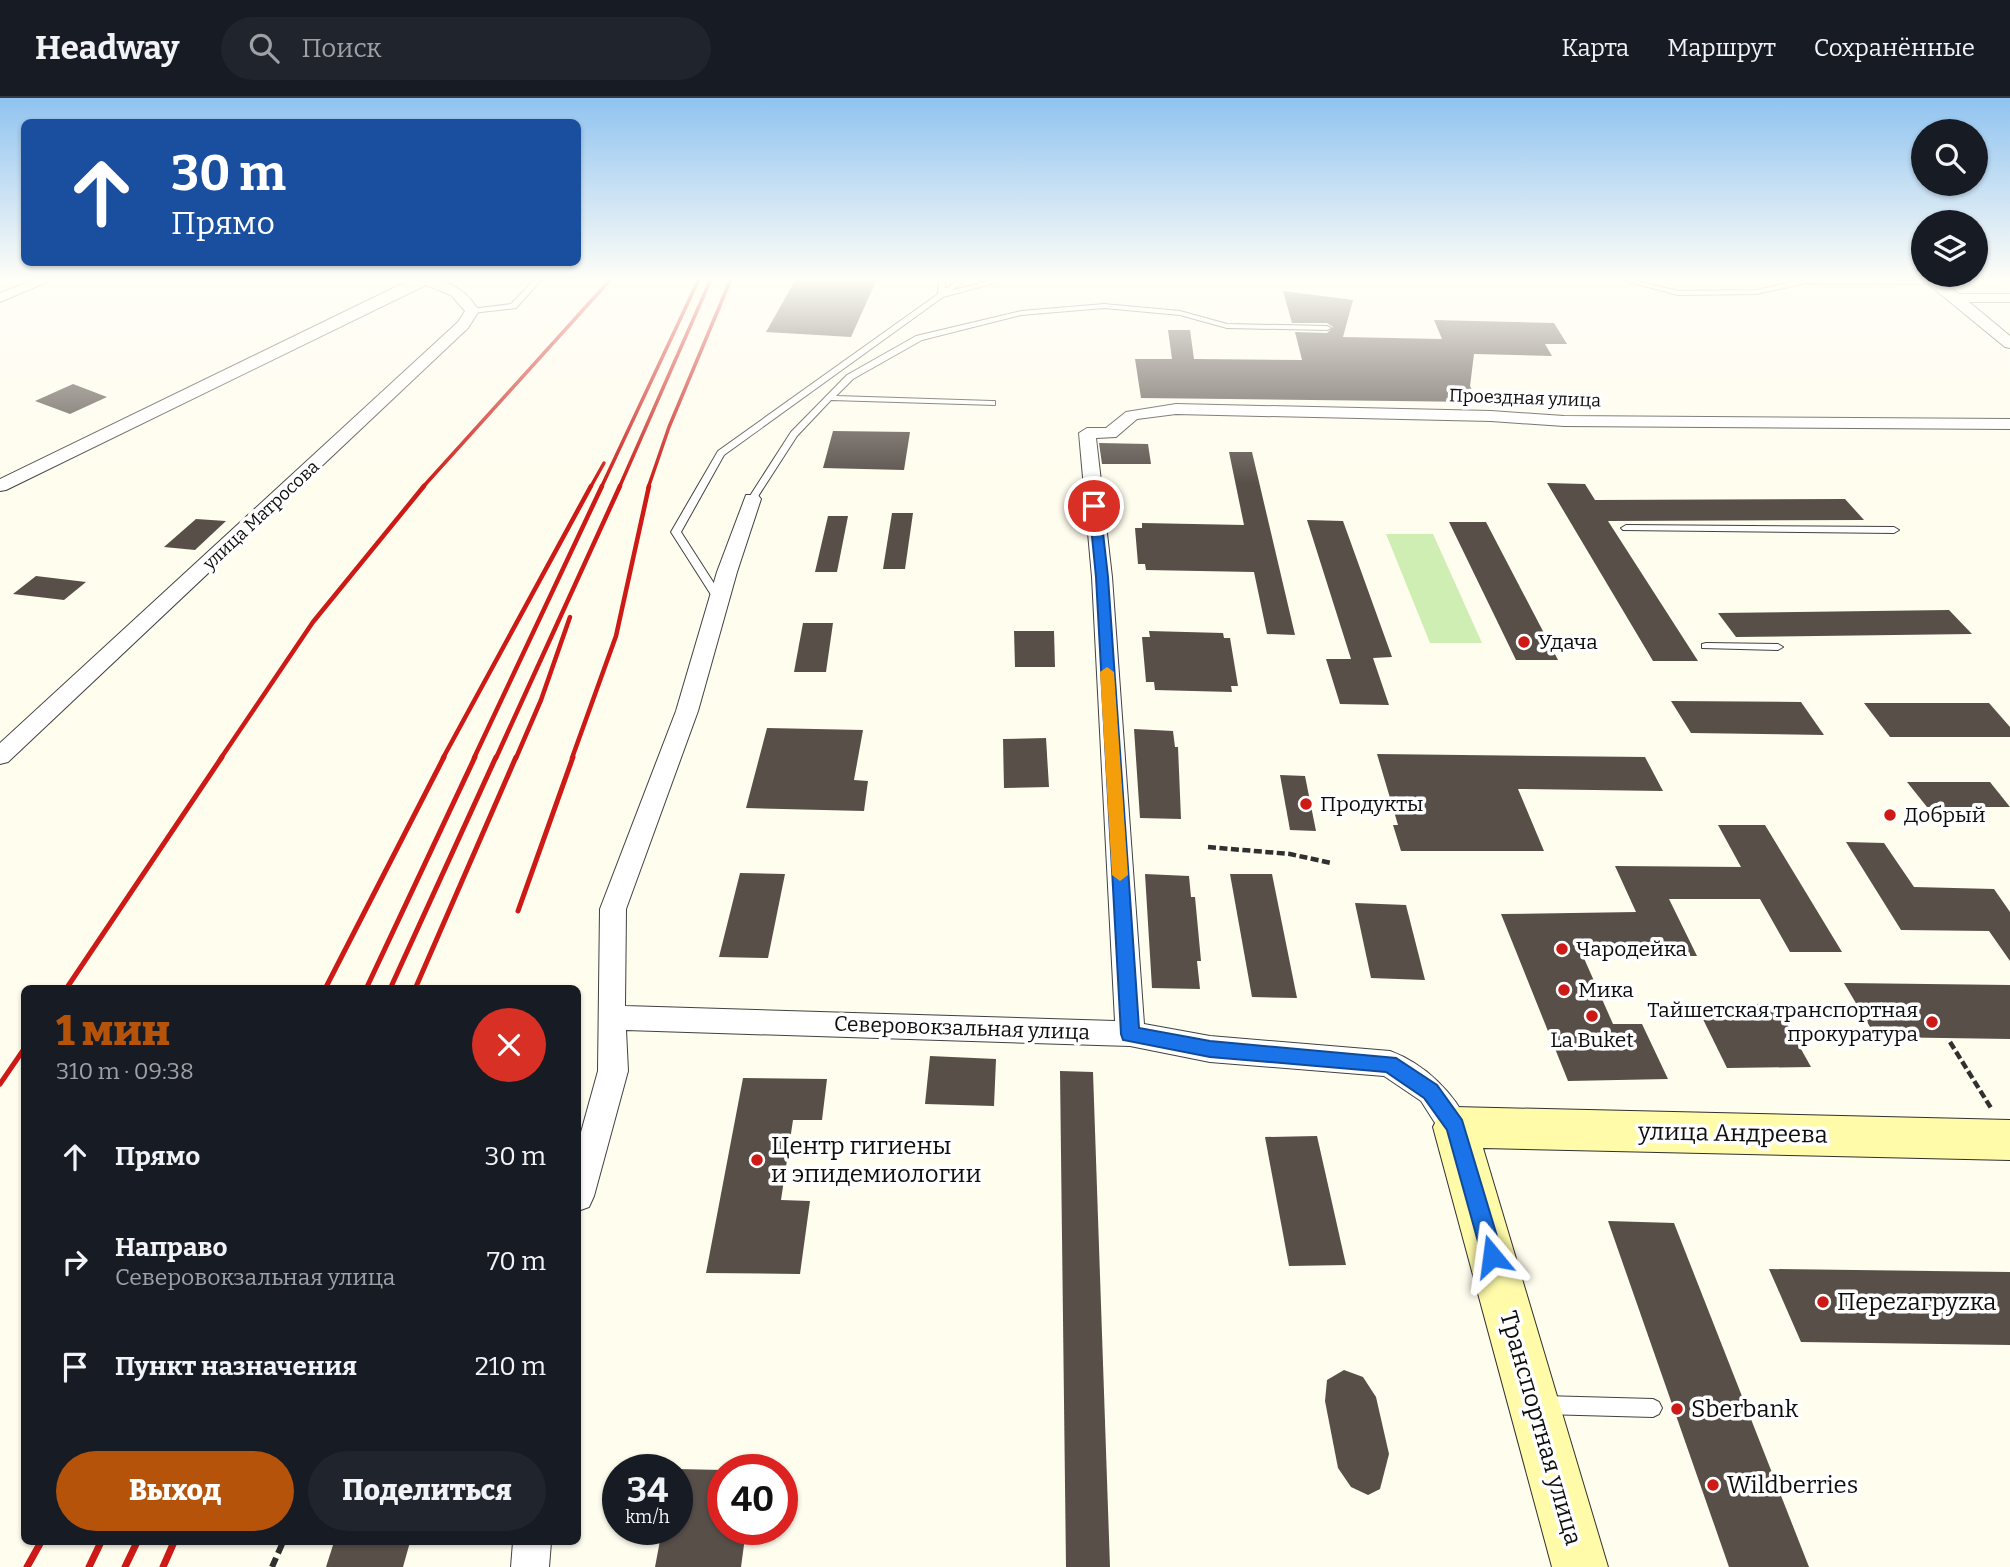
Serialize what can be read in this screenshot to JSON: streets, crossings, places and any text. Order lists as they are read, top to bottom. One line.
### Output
{"streets":{"street":["Проездная улица","улица Матросова","Северовокзальная улица","улица Андреева","Транспортная улица"]},"crossings":[["Проездная улица","Северовокзальная улица"],["Северовокзальная улица","улица Андреева"],["Северовокзальная улица","Транспортная улица"],["улица Андреева","Транспортная улица"]],"places":["Удача","Продукты","Добрый","Чародейка","Мика","La Buket","Тайшетская транспортная прокуратура","Центр гигиены и эпидемиологии","Переzагруzка","Sberbank","Wildberries"],"page":{"header":"Headway","search":"Поиск","nav":["Карта","Маршрут","Сохранённые"],"turn":["30 m","Прямо"],"heading":["1 мин","310 m · 09:38"],"list":[{"name":"Прямо","value":"30 m"},{"name":"Направо","note":"Северовокзальная улица","value":"70 m"},{"name":"Пункт назначения","value":"210 m"}],"buttons":["Выход","Поделиться"],"speed":"34 km/h","limit":"40"}}
